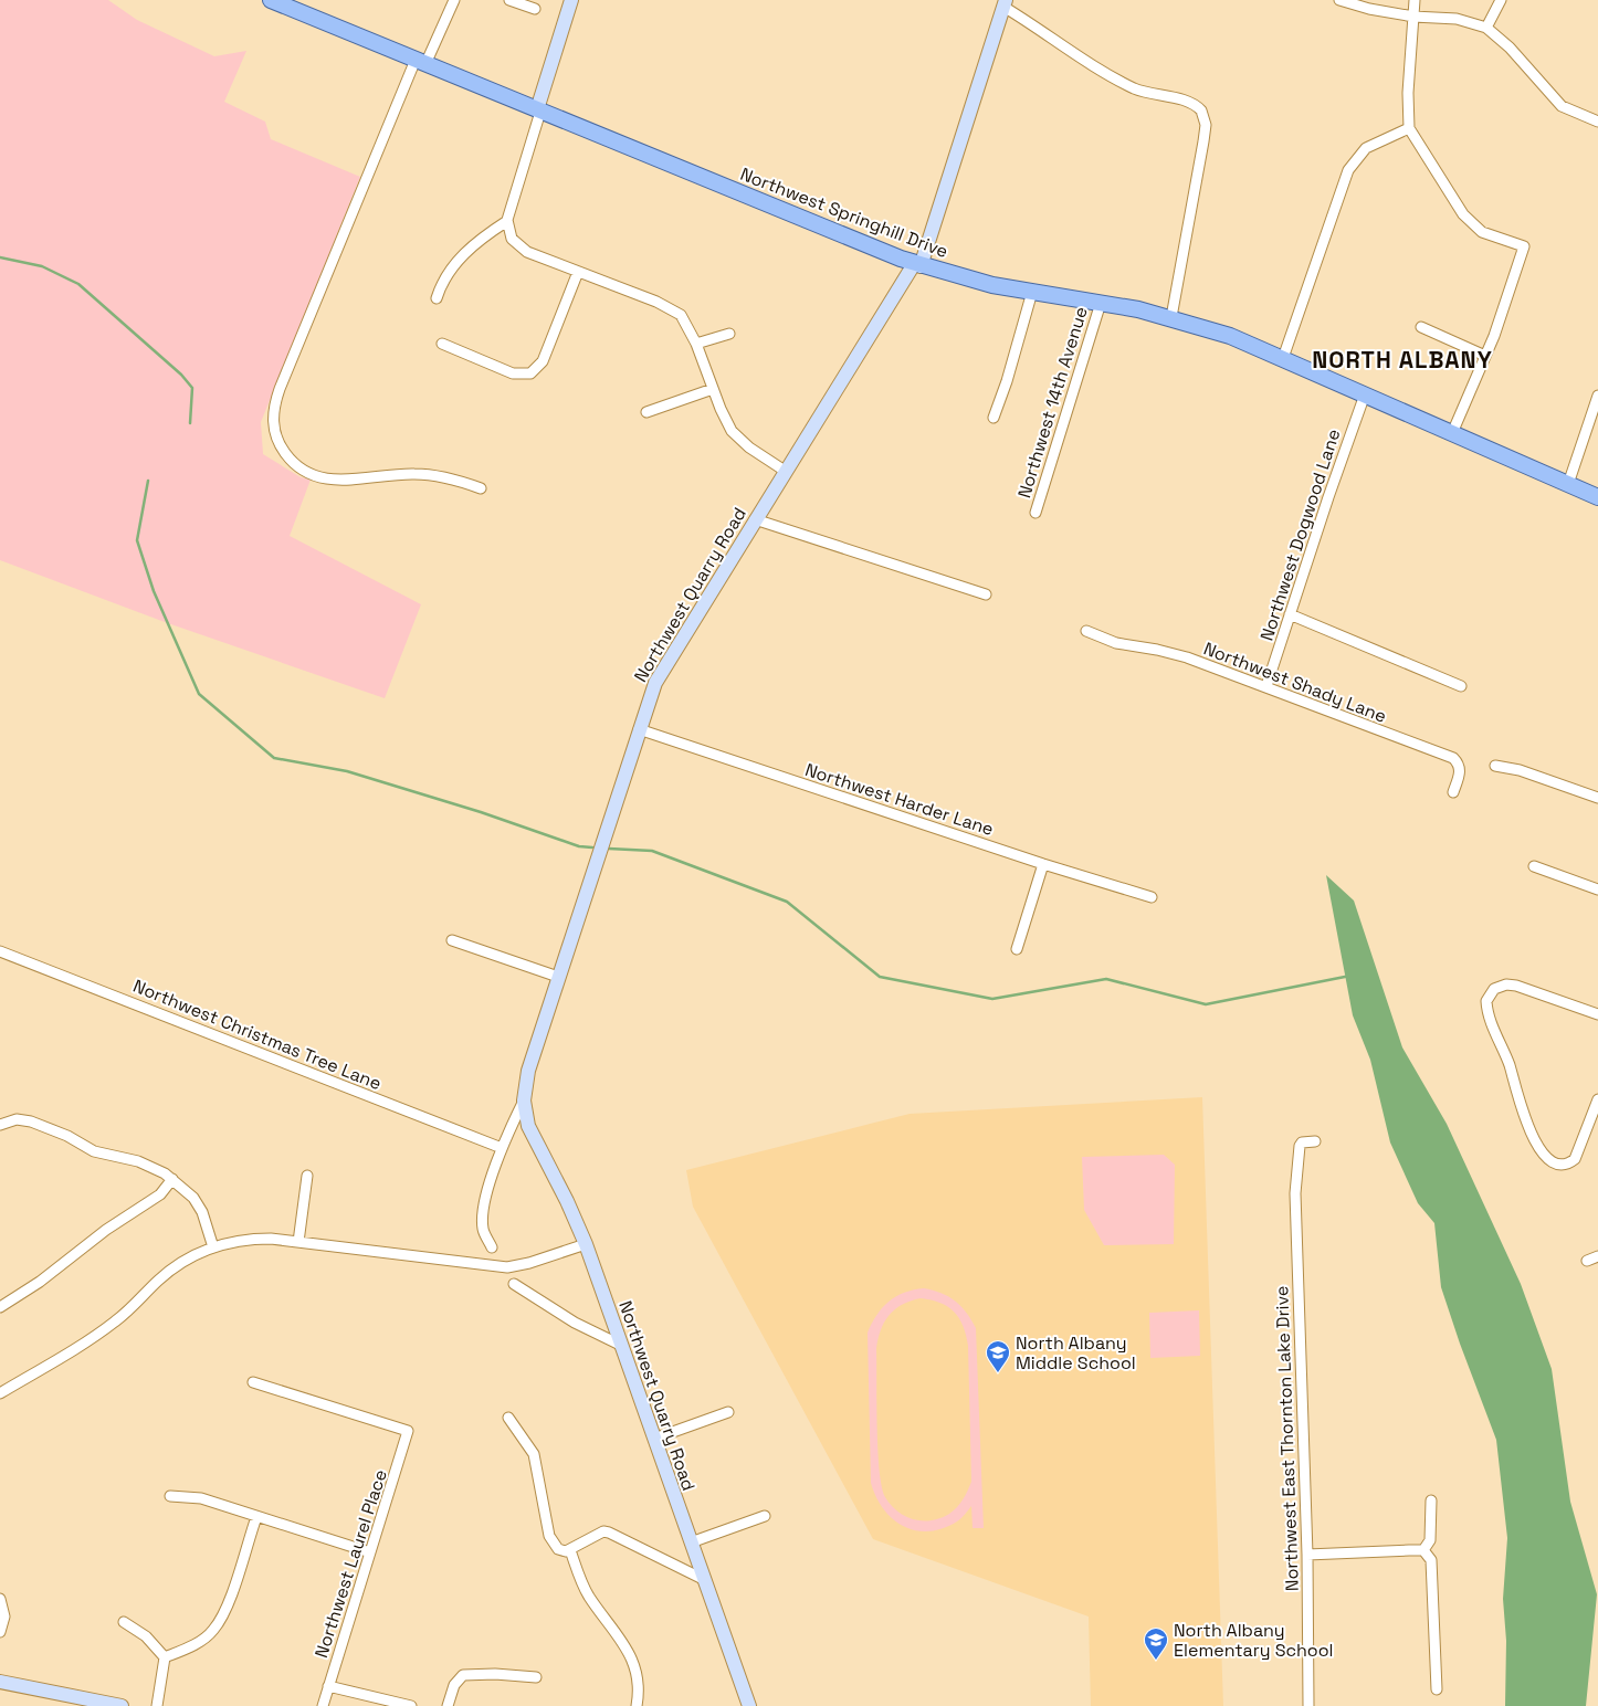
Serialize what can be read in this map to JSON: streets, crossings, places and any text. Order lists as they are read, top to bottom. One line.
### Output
{"streets":{"main road":["Northwest Springhill Drive"],"street":["Northwest 14th Avenue","Northwest Dogwood Lane","Northwest Quarry Road","Northwest Shady Lane","Northwest Harder Lane","Northwest Christmas Tree Lane","Northwest East Thornton Lake Drive","Northwest Laurel Place"]},"crossings":[["Northwest Springhill Drive","Northwest 14th Avenue"],["Northwest Springhill Drive","Northwest Dogwood Lane"],["Northwest Springhill Drive","Northwest Quarry Road"],["Northwest Dogwood Lane","Northwest Shady Lane"],["Northwest Quarry Road","Northwest Harder Lane"],["Northwest Quarry Road","Northwest Christmas Tree Lane"]],"districts":["NORTH ALBANY"],"places":{"school or university":["North Albany Middle School","North Albany Elementary School"]}}
